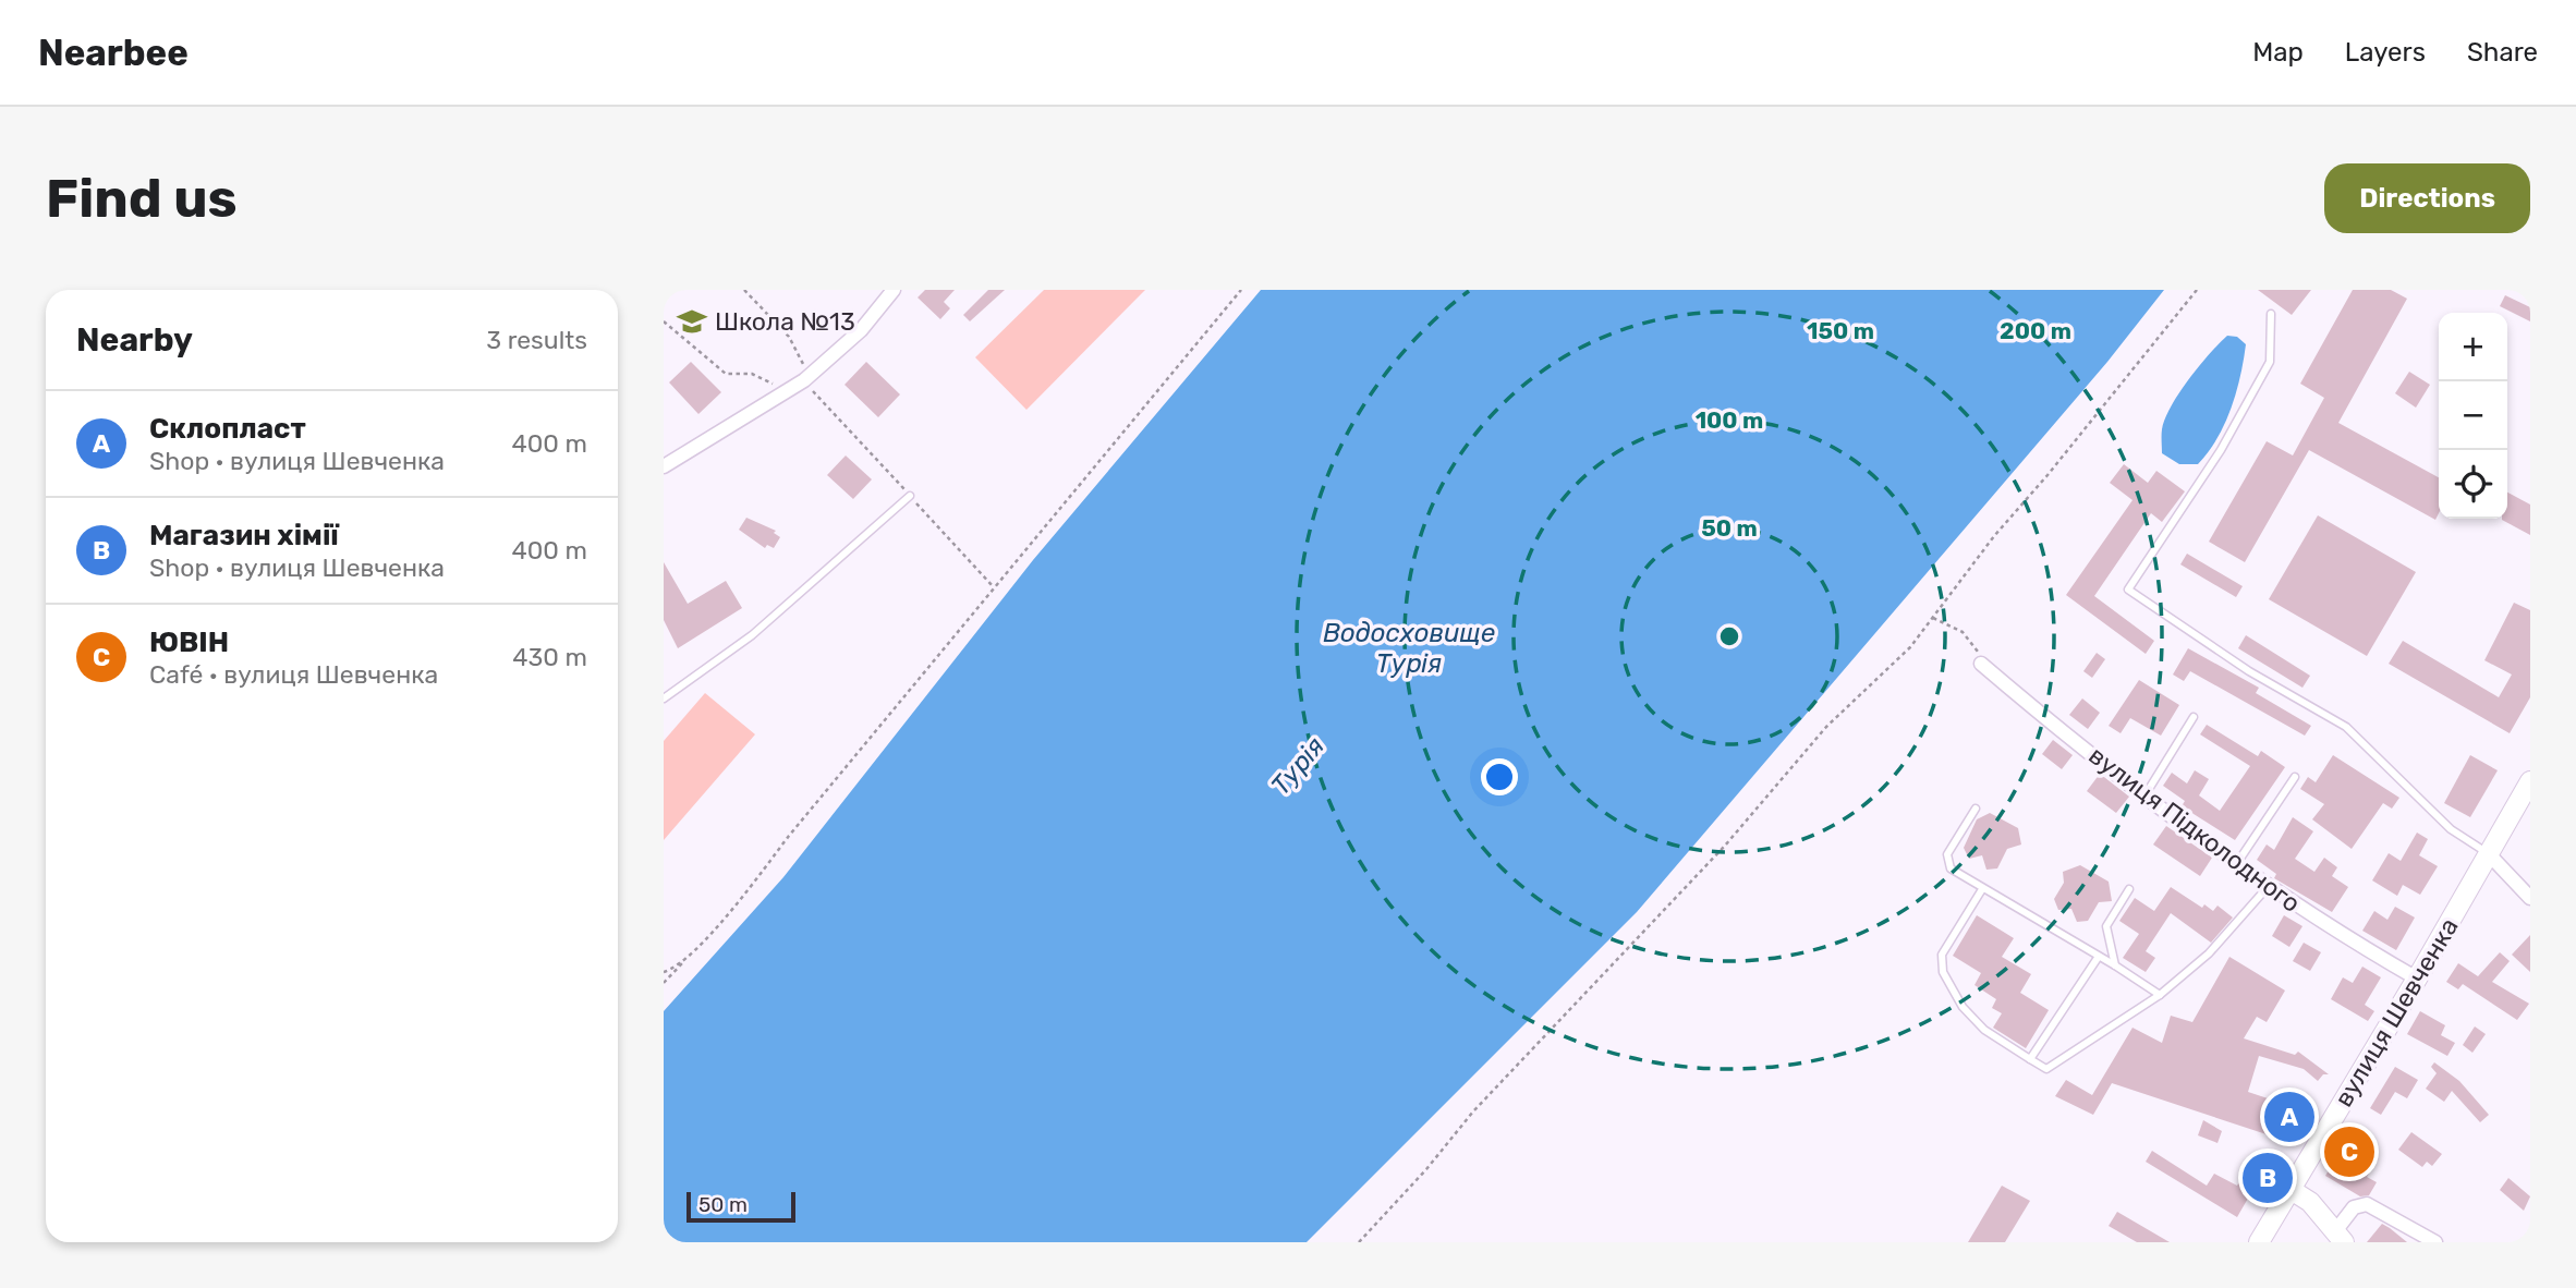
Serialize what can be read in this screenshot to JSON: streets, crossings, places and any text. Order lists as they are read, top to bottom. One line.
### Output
{"streets":{"street":["вулиця Підколодного","вулиця Шевченка"]},"crossings":[["вулиця Підколодного","вулиця Шевченка"]],"water":["Водосховище Турія","Турія"],"places":{"school or university":["Школа №13"]},"scale_bar":"50 m","page":{"header":"Nearbee","nav":["Map","Layers","Share"],"buttons":"Directions","title":"Find us","heading":["Nearby","3 results"],"map_buttons":["+","−"],"list":[{"mark":"A","name":"Склопласт","note":"Shop · вулиця Шевченка","value":"400 m"},{"mark":"B","name":"Магазин хімії","note":"Shop · вулиця Шевченка","value":"400 m"},{"mark":"C","name":"ЮВІН","note":"Café · вулиця Шевченка","value":"430 m"}],"pins":["A","C","B"],"scale":"50 m"},"rings":["200 m","150 m","100 m","50 m"]}
